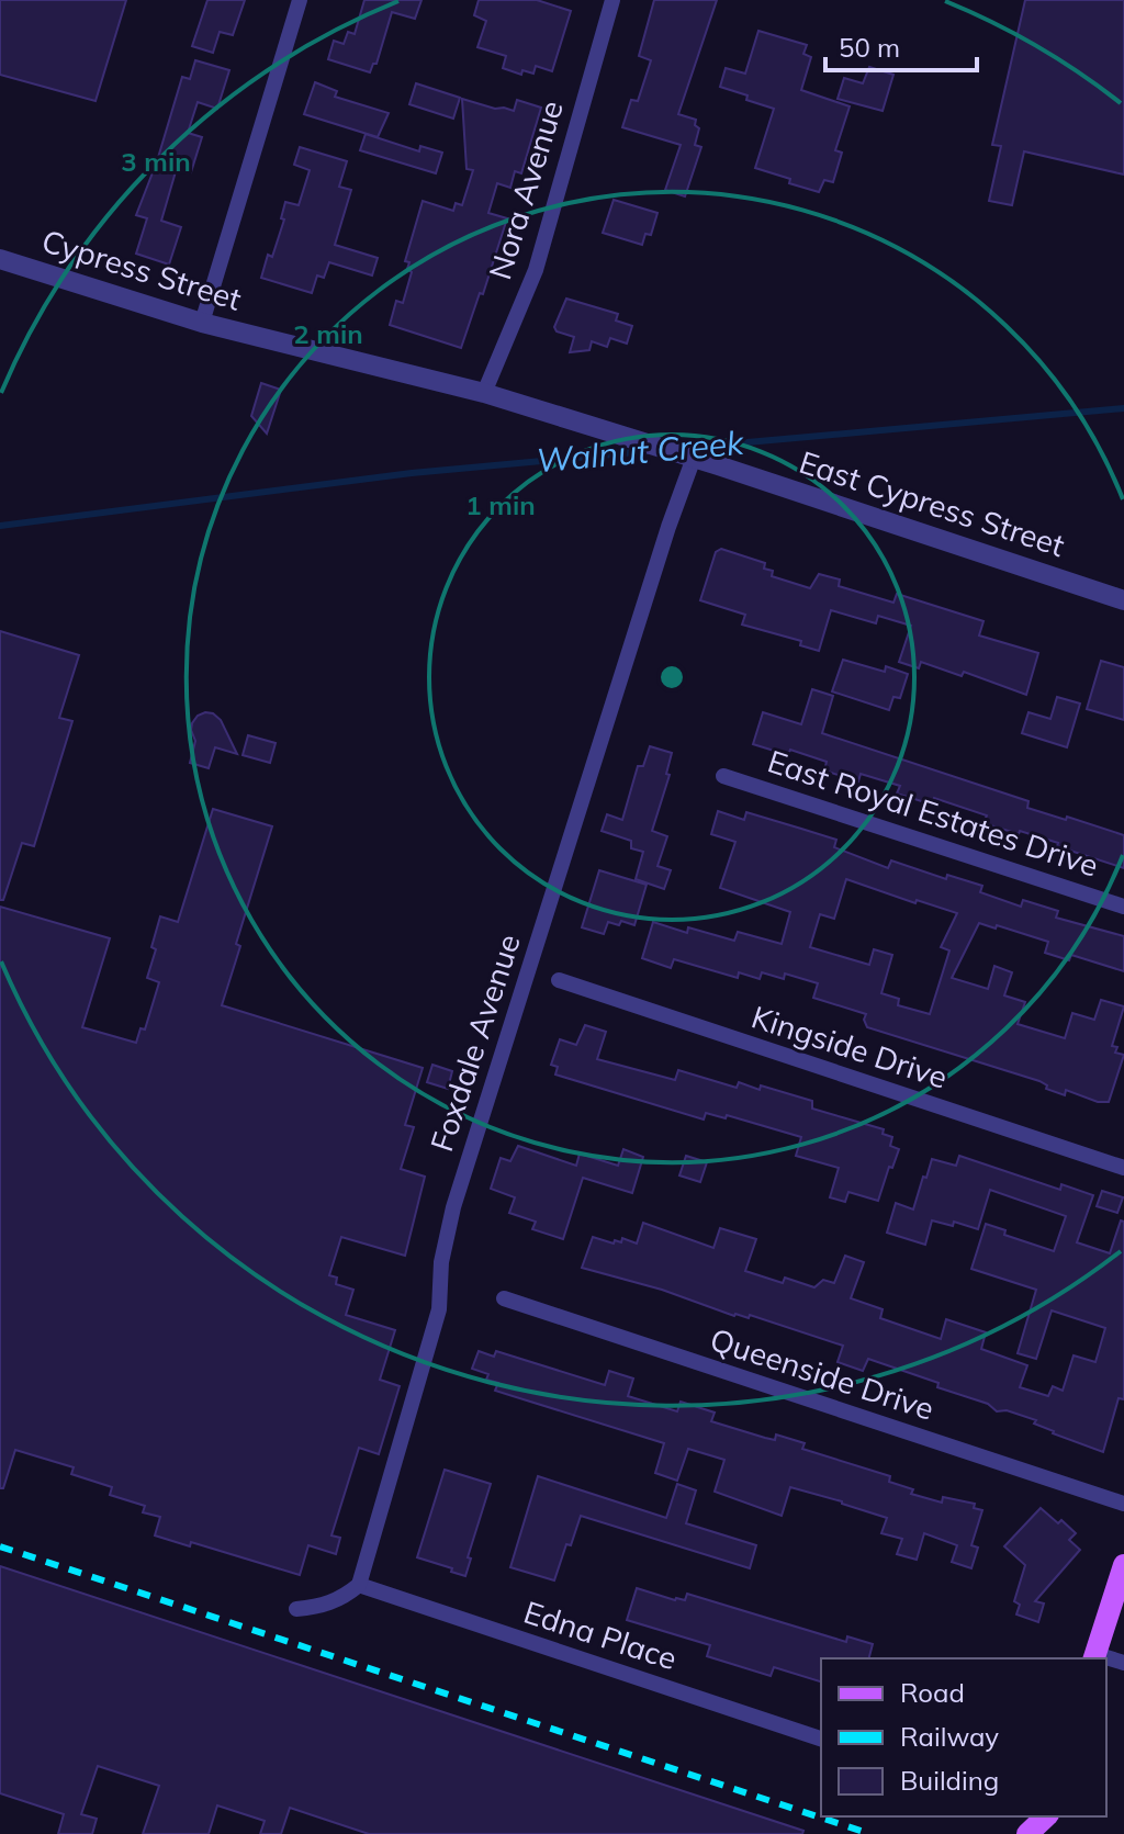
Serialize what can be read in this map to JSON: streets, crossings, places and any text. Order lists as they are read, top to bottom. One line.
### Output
{"streets":{"street":["Nora Avenue","Cypress Street","East Cypress Street","East Royal Estates Drive","Foxdale Avenue","Kingside Drive","Queenside Drive","Edna Place"]},"crossings":[["Nora Avenue","Cypress Street"],["Cypress Street","East Cypress Street"],["East Cypress Street","Foxdale Avenue"],["Foxdale Avenue","Edna Place"]],"water":["Walnut Creek"],"legend":["Road","Railway","Building"],"scale_bar":"50 m","rings":["3 min","2 min","1 min"]}
